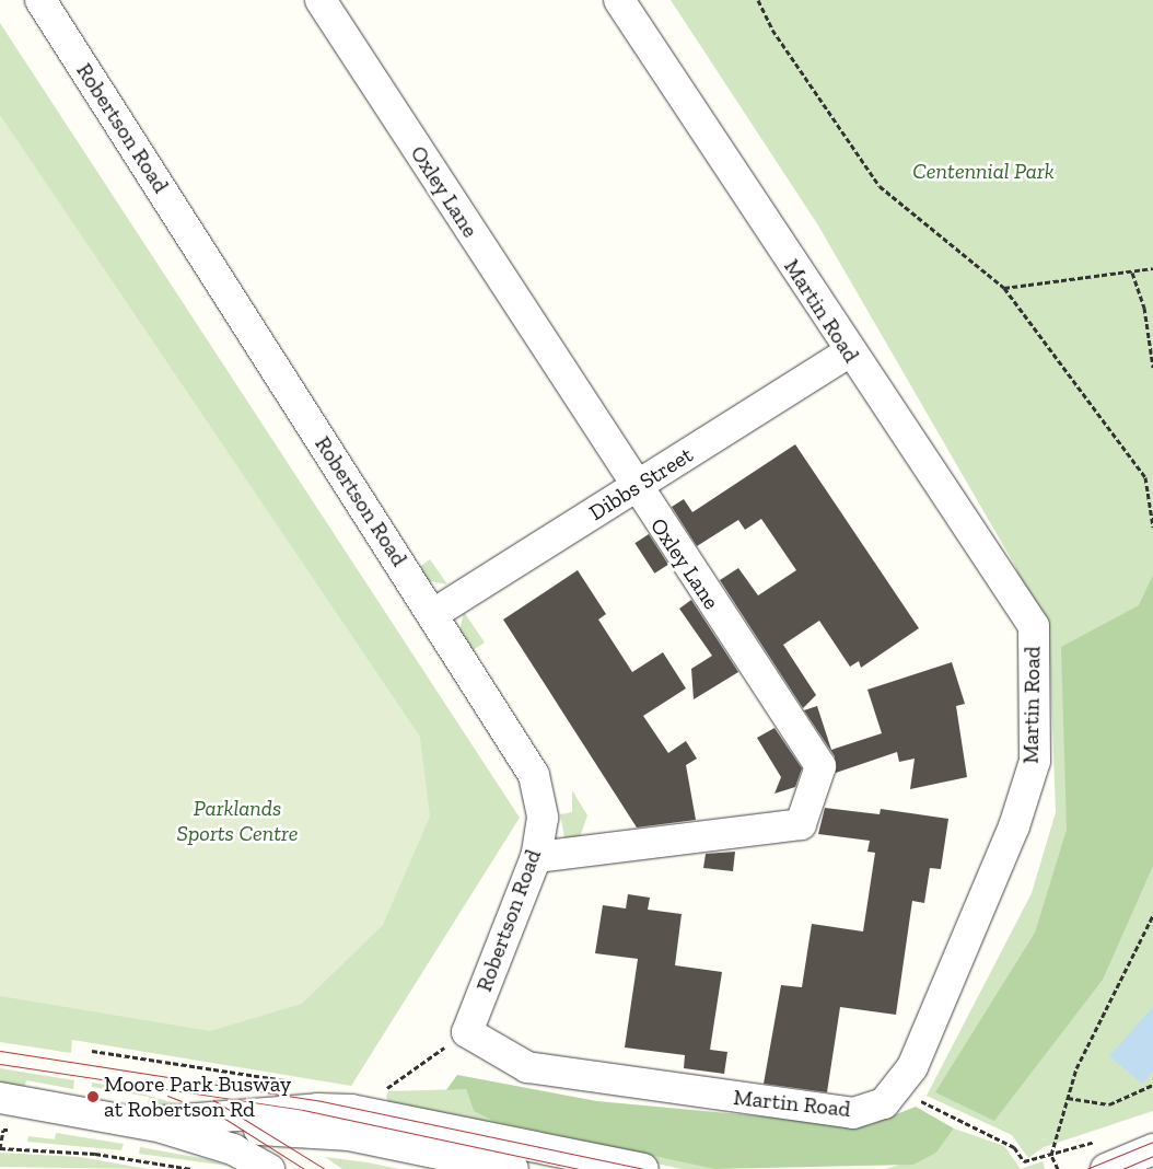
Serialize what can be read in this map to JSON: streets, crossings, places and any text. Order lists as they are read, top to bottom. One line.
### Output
{"streets":{"street":["Robertson Road","Oxley Lane","Martin Road","Dibbs Street"]},"crossings":[["Robertson Road","Oxley Lane"],["Robertson Road","Martin Road"],["Robertson Road","Dibbs Street"],["Oxley Lane","Dibbs Street"],["Martin Road","Dibbs Street"]],"parks":["Centennial Park","Parklands Sports Centre"],"places":["Moore Park Busway at Robertson Rd"]}
